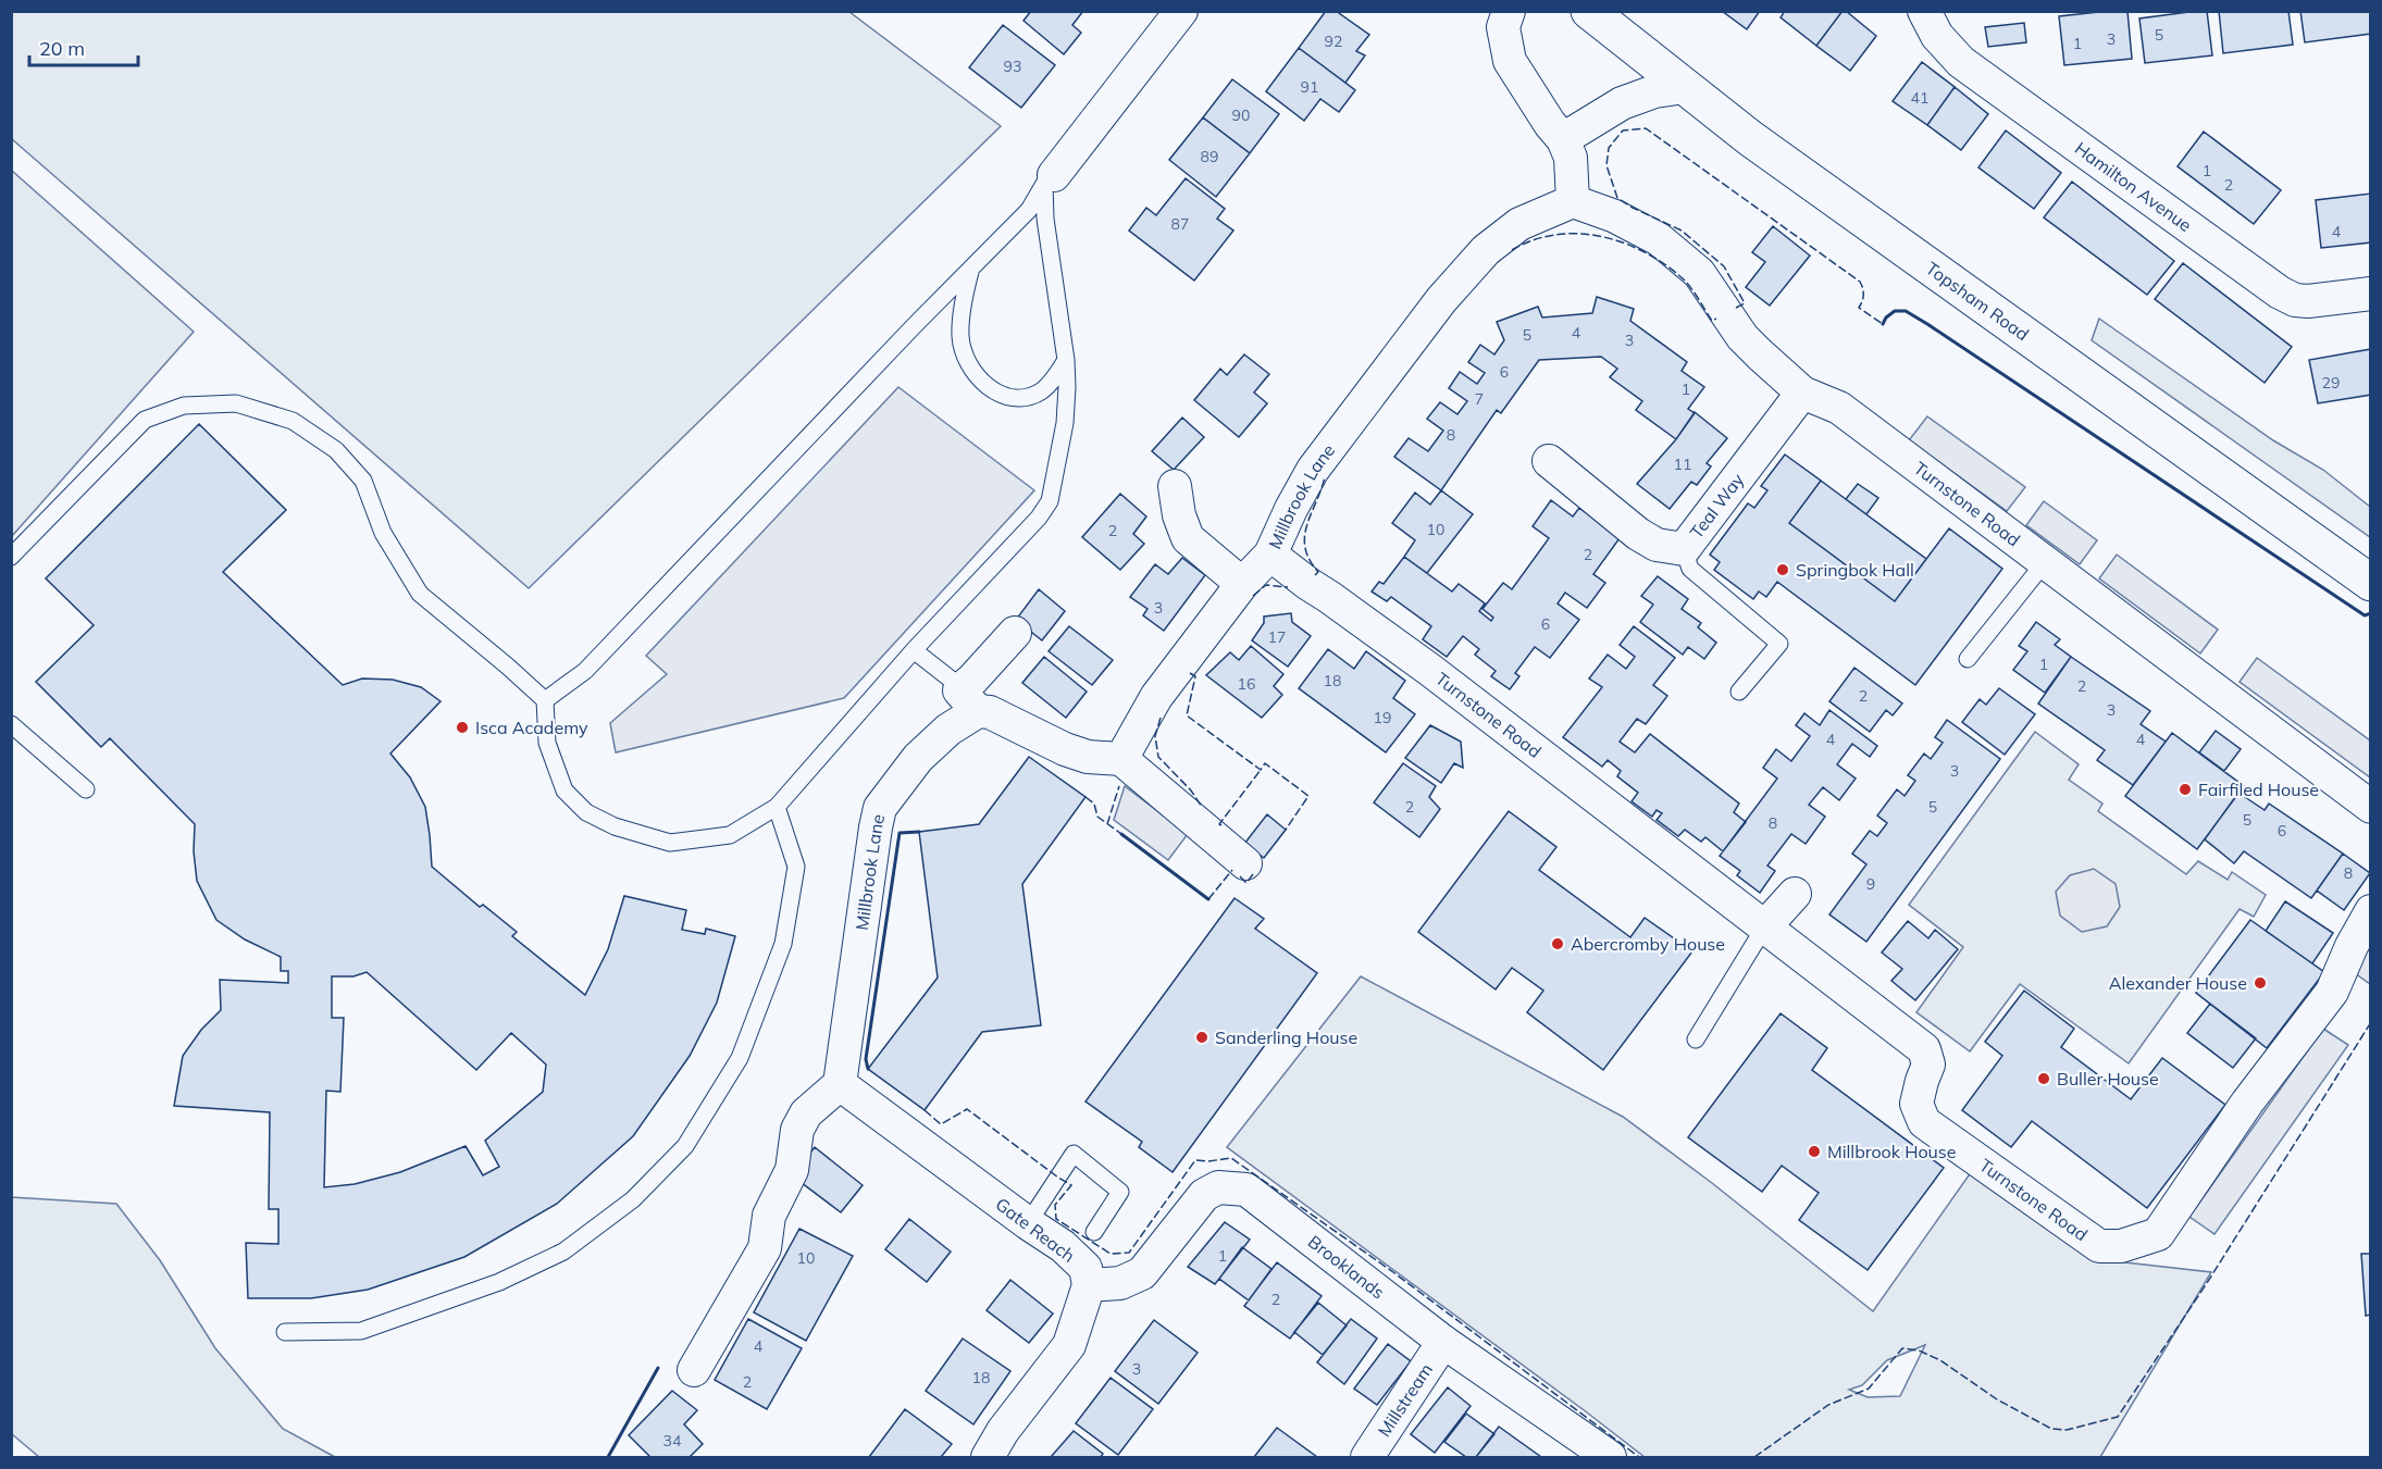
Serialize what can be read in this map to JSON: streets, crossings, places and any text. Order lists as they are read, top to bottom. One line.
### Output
{"streets":{"main road":["Topsham Road"],"street":["Hamilton Avenue","Millbrook Lane","Turnstone Road","Teal Way","Gate Reach","Brooklands","Millstream"]},"crossings":[["Millbrook Lane","Turnstone Road"],["Millbrook Lane","Gate Reach"],["Turnstone Road","Teal Way"],["Gate Reach","Brooklands"],["Brooklands","Millstream"]],"places":["Springbok Hall","Isca Academy","Fairfiled House","Abercromby House","Alexander House","Sanderling House","Buller House","Millbrook House"],"house_numbers":["5","3","92","1","93","91","41","90","89","1","2","87","4","4","5","3","6","29","1","7","8","11","10","2","2","3","6","17","1","18","16","2","2","3","19","4","4","3","2","5","5","8","6","8","9","1","10","2","4","3","18","2","34"],"scale_bar":"20 m"}
